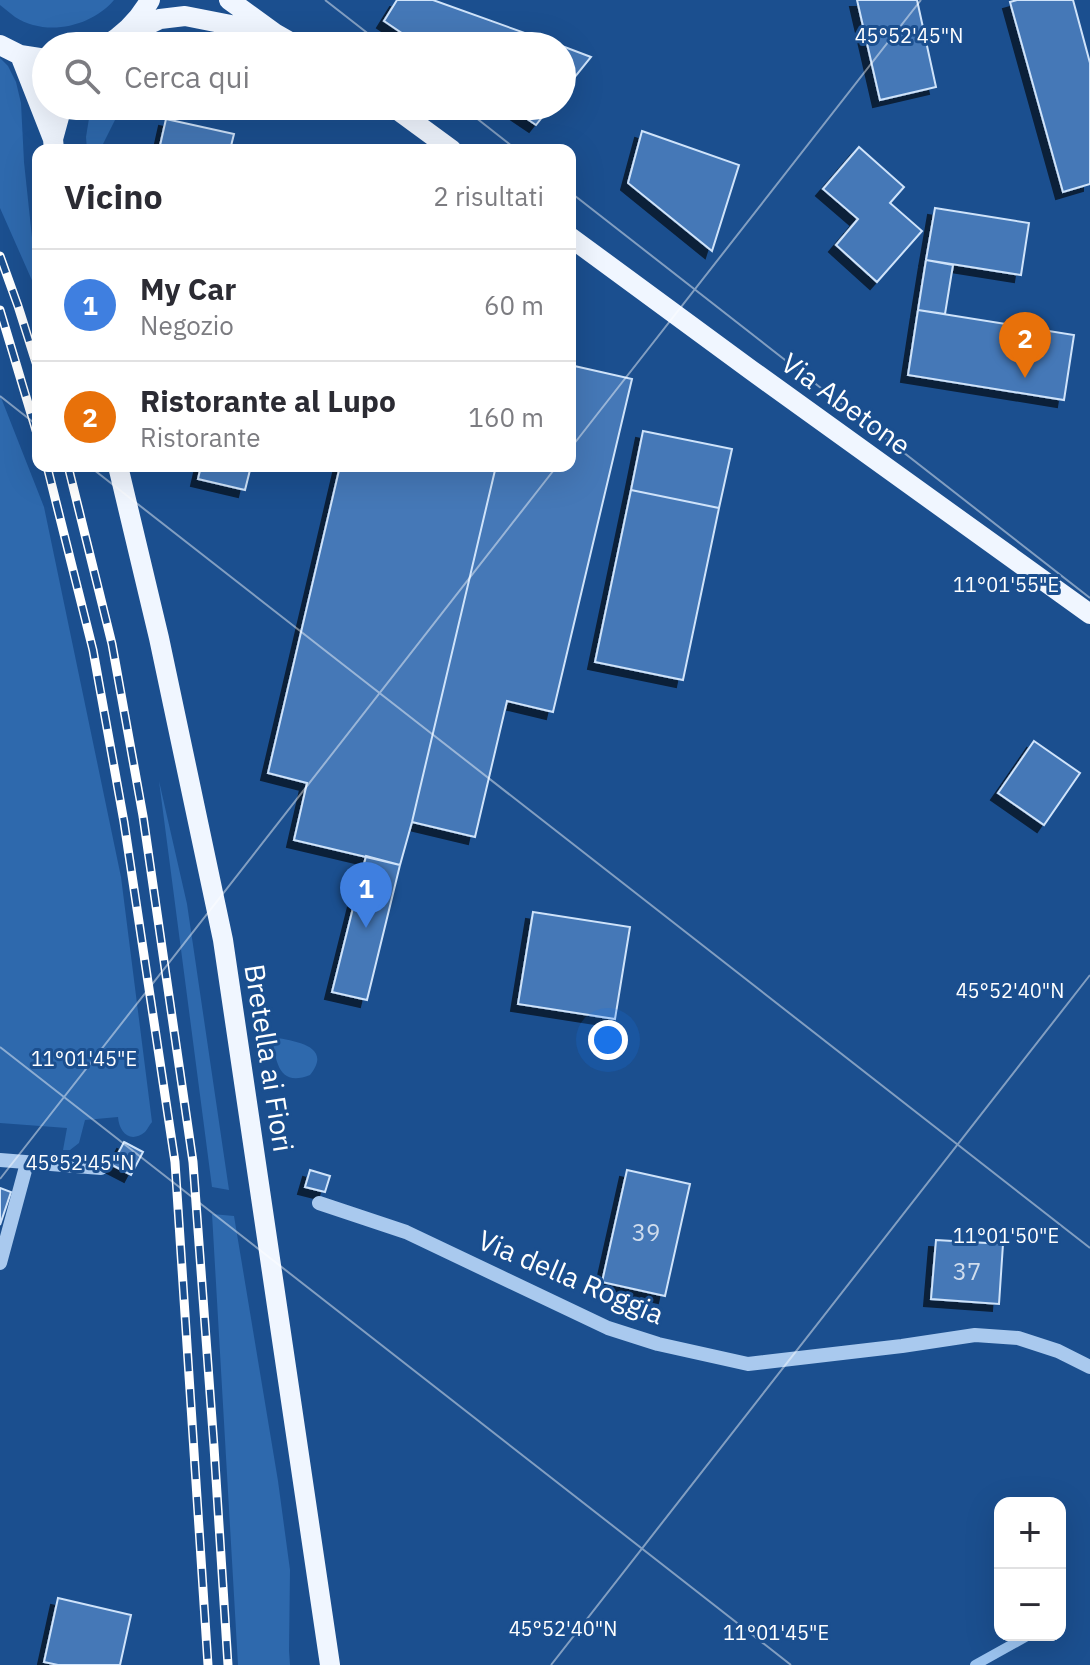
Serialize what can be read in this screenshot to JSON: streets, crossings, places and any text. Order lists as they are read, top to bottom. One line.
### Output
{"streets":{"main road":["Via Abetone","Bretella ai Fiori"],"street":["Via della Roggia"]},"house_numbers":["39","37"],"page":{"search":"Cerca qui","heading":["Vicino","2 risultati"],"list":[{"mark":"1","name":"My Car","note":"Negozio","value":"60 m"},{"mark":"2","name":"Ristorante al Lupo","note":"Ristorante","value":"160 m"}],"pins":["2","1"],"map_buttons":["+","−"]},"coordinates":["45°52'45\"N","11°01'55\"E","45°52'40\"N","11°01'45\"E","11°01'50\"E"]}
